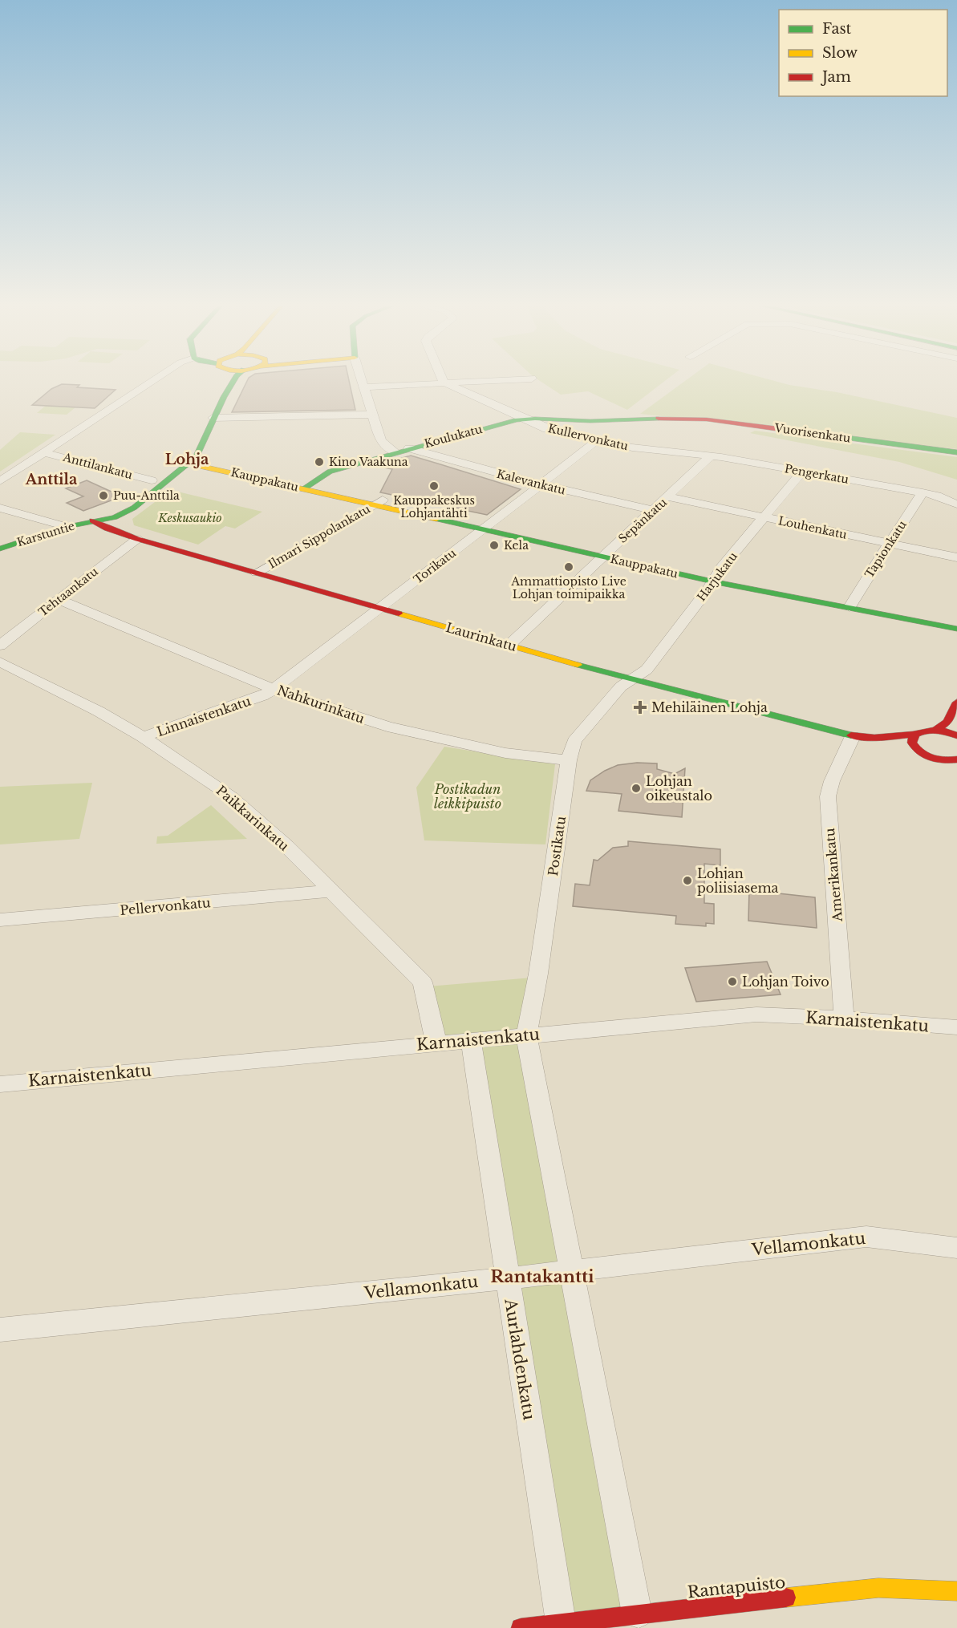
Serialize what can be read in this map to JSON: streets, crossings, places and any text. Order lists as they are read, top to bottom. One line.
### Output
{"streets":{"main road":["Vuorisenkatu","Koulukatu","Kauppakatu","Karstuntie","Laurinkatu","Rantapuisto"],"street":["Kullervonkatu","Anttilankatu","Pengerkatu","Kalevankatu","Sepänkatu","Louhenkatu","Ilmari Sippolankatu","Tapionkatu","Torikatu","Harjukatu","Tehtaankatu","Nahkurinkatu","Linnaistenkatu","Paikkarinkatu","Postikatu","Amerikankatu","Pellervonkatu","Karnaistenkatu","Vellamonkatu","Aurlahdenkatu"]},"crossings":[["Vuorisenkatu","Koulukatu"],["Vuorisenkatu","Kullervonkatu"],["Koulukatu","Kullervonkatu"],["Koulukatu","Kauppakatu"],["Koulukatu","Kalevankatu"],["Kullervonkatu","Pengerkatu"],["Kullervonkatu","Sepänkatu"],["Kullervonkatu","Torikatu"],["Pengerkatu","Sepänkatu"],["Pengerkatu","Tapionkatu"],["Pengerkatu","Harjukatu"],["Kauppakatu","Sepänkatu"],["Kauppakatu","Ilmari Sippolankatu"],["Kauppakatu","Tapionkatu"],["Kauppakatu","Torikatu"],["Kauppakatu","Harjukatu"],["Kalevankatu","Sepänkatu"],["Kalevankatu","Torikatu"],["Sepänkatu","Louhenkatu"],["Sepänkatu","Laurinkatu"],["Louhenkatu","Tapionkatu"],["Louhenkatu","Harjukatu"],["Karstuntie","Laurinkatu"],["Ilmari Sippolankatu","Laurinkatu"],["Torikatu","Laurinkatu"],["Torikatu","Linnaistenkatu"],["Harjukatu","Laurinkatu"],["Harjukatu","Postikatu"],["Tehtaankatu","Laurinkatu"],["Tehtaankatu","Nahkurinkatu"],["Laurinkatu","Linnaistenkatu"],["Laurinkatu","Postikatu"],["Laurinkatu","Amerikankatu"],["Nahkurinkatu","Linnaistenkatu"],["Nahkurinkatu","Postikatu"],["Linnaistenkatu","Paikkarinkatu"],["Paikkarinkatu","Pellervonkatu"],["Paikkarinkatu","Karnaistenkatu"],["Postikatu","Karnaistenkatu"],["Amerikankatu","Karnaistenkatu"],["Karnaistenkatu","Aurlahdenkatu"],["Vellamonkatu","Aurlahdenkatu"],["Aurlahdenkatu","Rantapuisto"]],"districts":["Lohja","Anttila","Rantakantti"],"parks":["Keskusaukio","Postikadun leikkipuisto"],"places":{"other":["Kino Vaakuna","Kauppakeskus Lohjantähti","Puu-Anttila","Kela","Ammattiopisto Live Lohjan toimipaikka","Lohjan oikeustalo","Lohjan poliisiasema","Lohjan Toivo"],"health":["Mehiläinen Lohja"]},"legend":["Fast","Slow","Jam"]}
